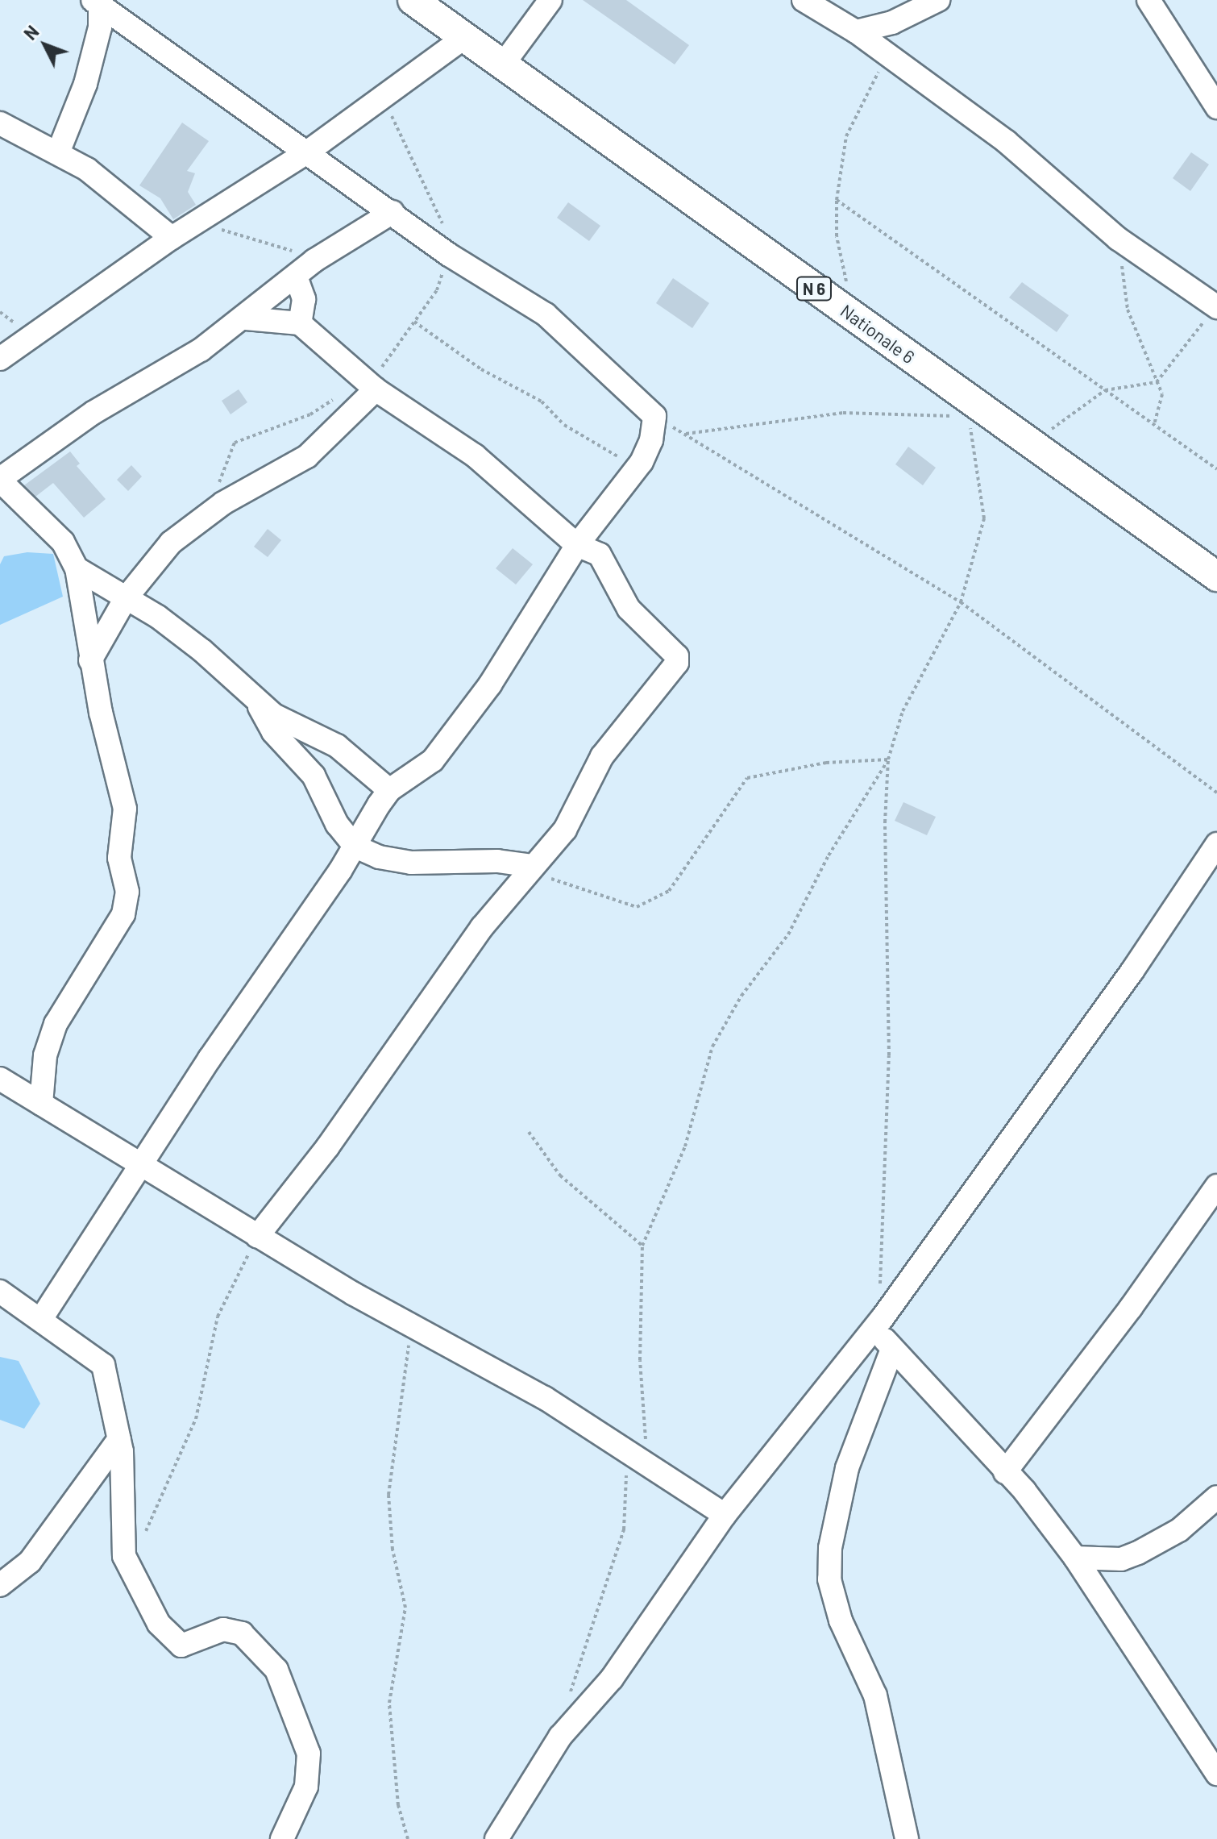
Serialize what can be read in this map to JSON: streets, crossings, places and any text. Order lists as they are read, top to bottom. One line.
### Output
{"streets":{"main road":["N 6","Nationale 6"]},"north":"top left"}
